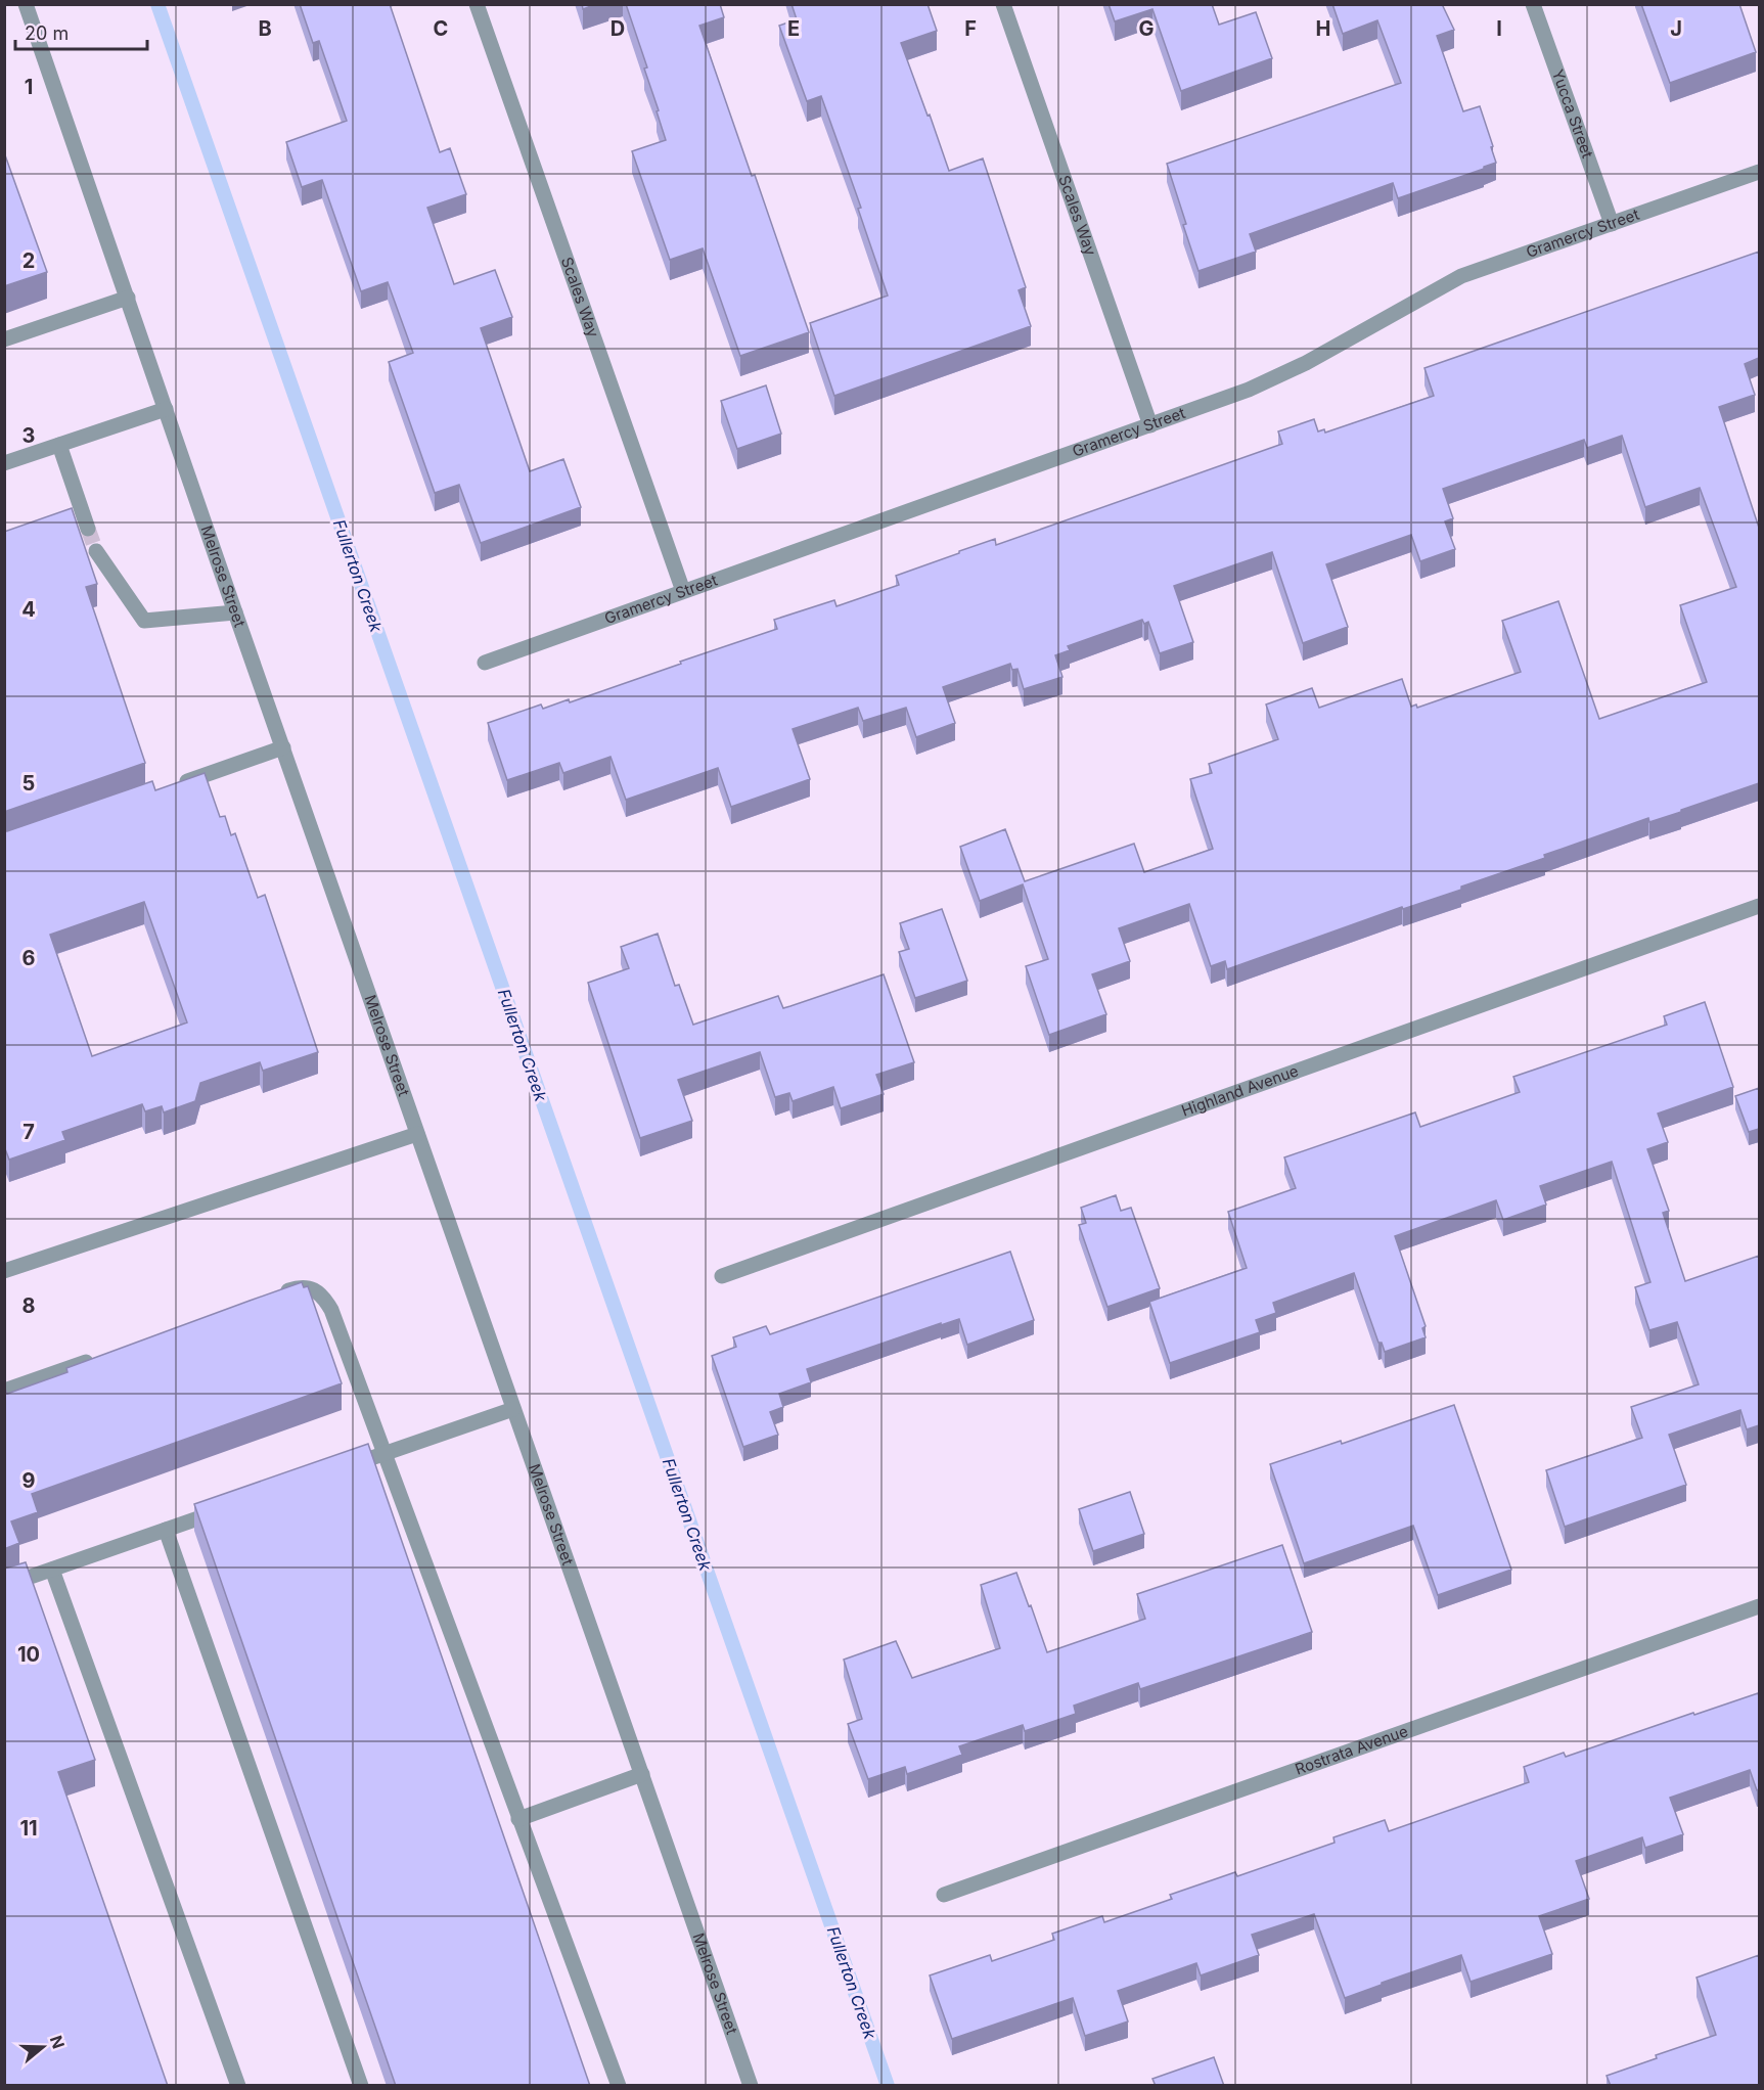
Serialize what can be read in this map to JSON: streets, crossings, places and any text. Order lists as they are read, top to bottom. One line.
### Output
{"streets":{"street":["Yucca Street","Scales Way","Gramercy Street","Melrose Street","Highland Avenue","Rostrata Avenue"]},"crossings":[["Yucca Street","Gramercy Street"],["Scales Way","Gramercy Street"]],"water":["Fullerton Creek"],"scale_bar":"20 m","north":"right","grid":{"columns":["B","C","D","E","F","G","H","I","J"],"rows":["1","2","3","4","5","6","7","8","9","10","11"]}}
